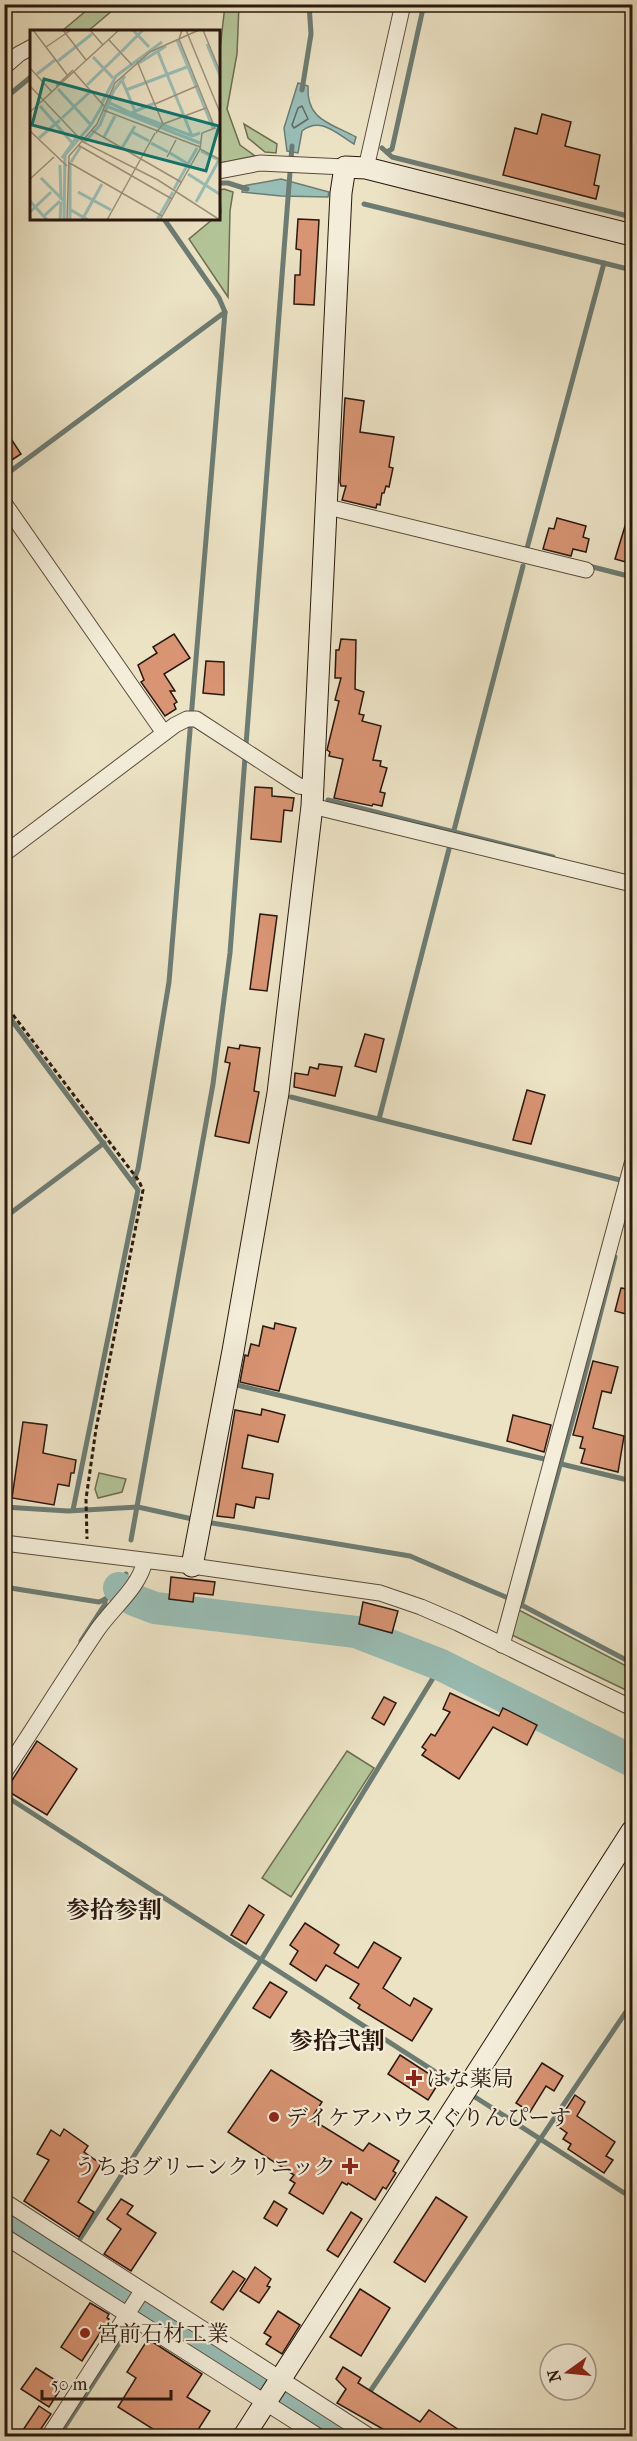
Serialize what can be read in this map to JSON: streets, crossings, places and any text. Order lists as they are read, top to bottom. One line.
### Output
{"districts":["参拾参割","参拾弐割"],"places":{"health":["はな薬局","うちおグリーンクリニック"],"other":["デイケアハウス ぐりんぴーす","宮前石材工業"]},"scale_bar":"50 m","north":"left"}
